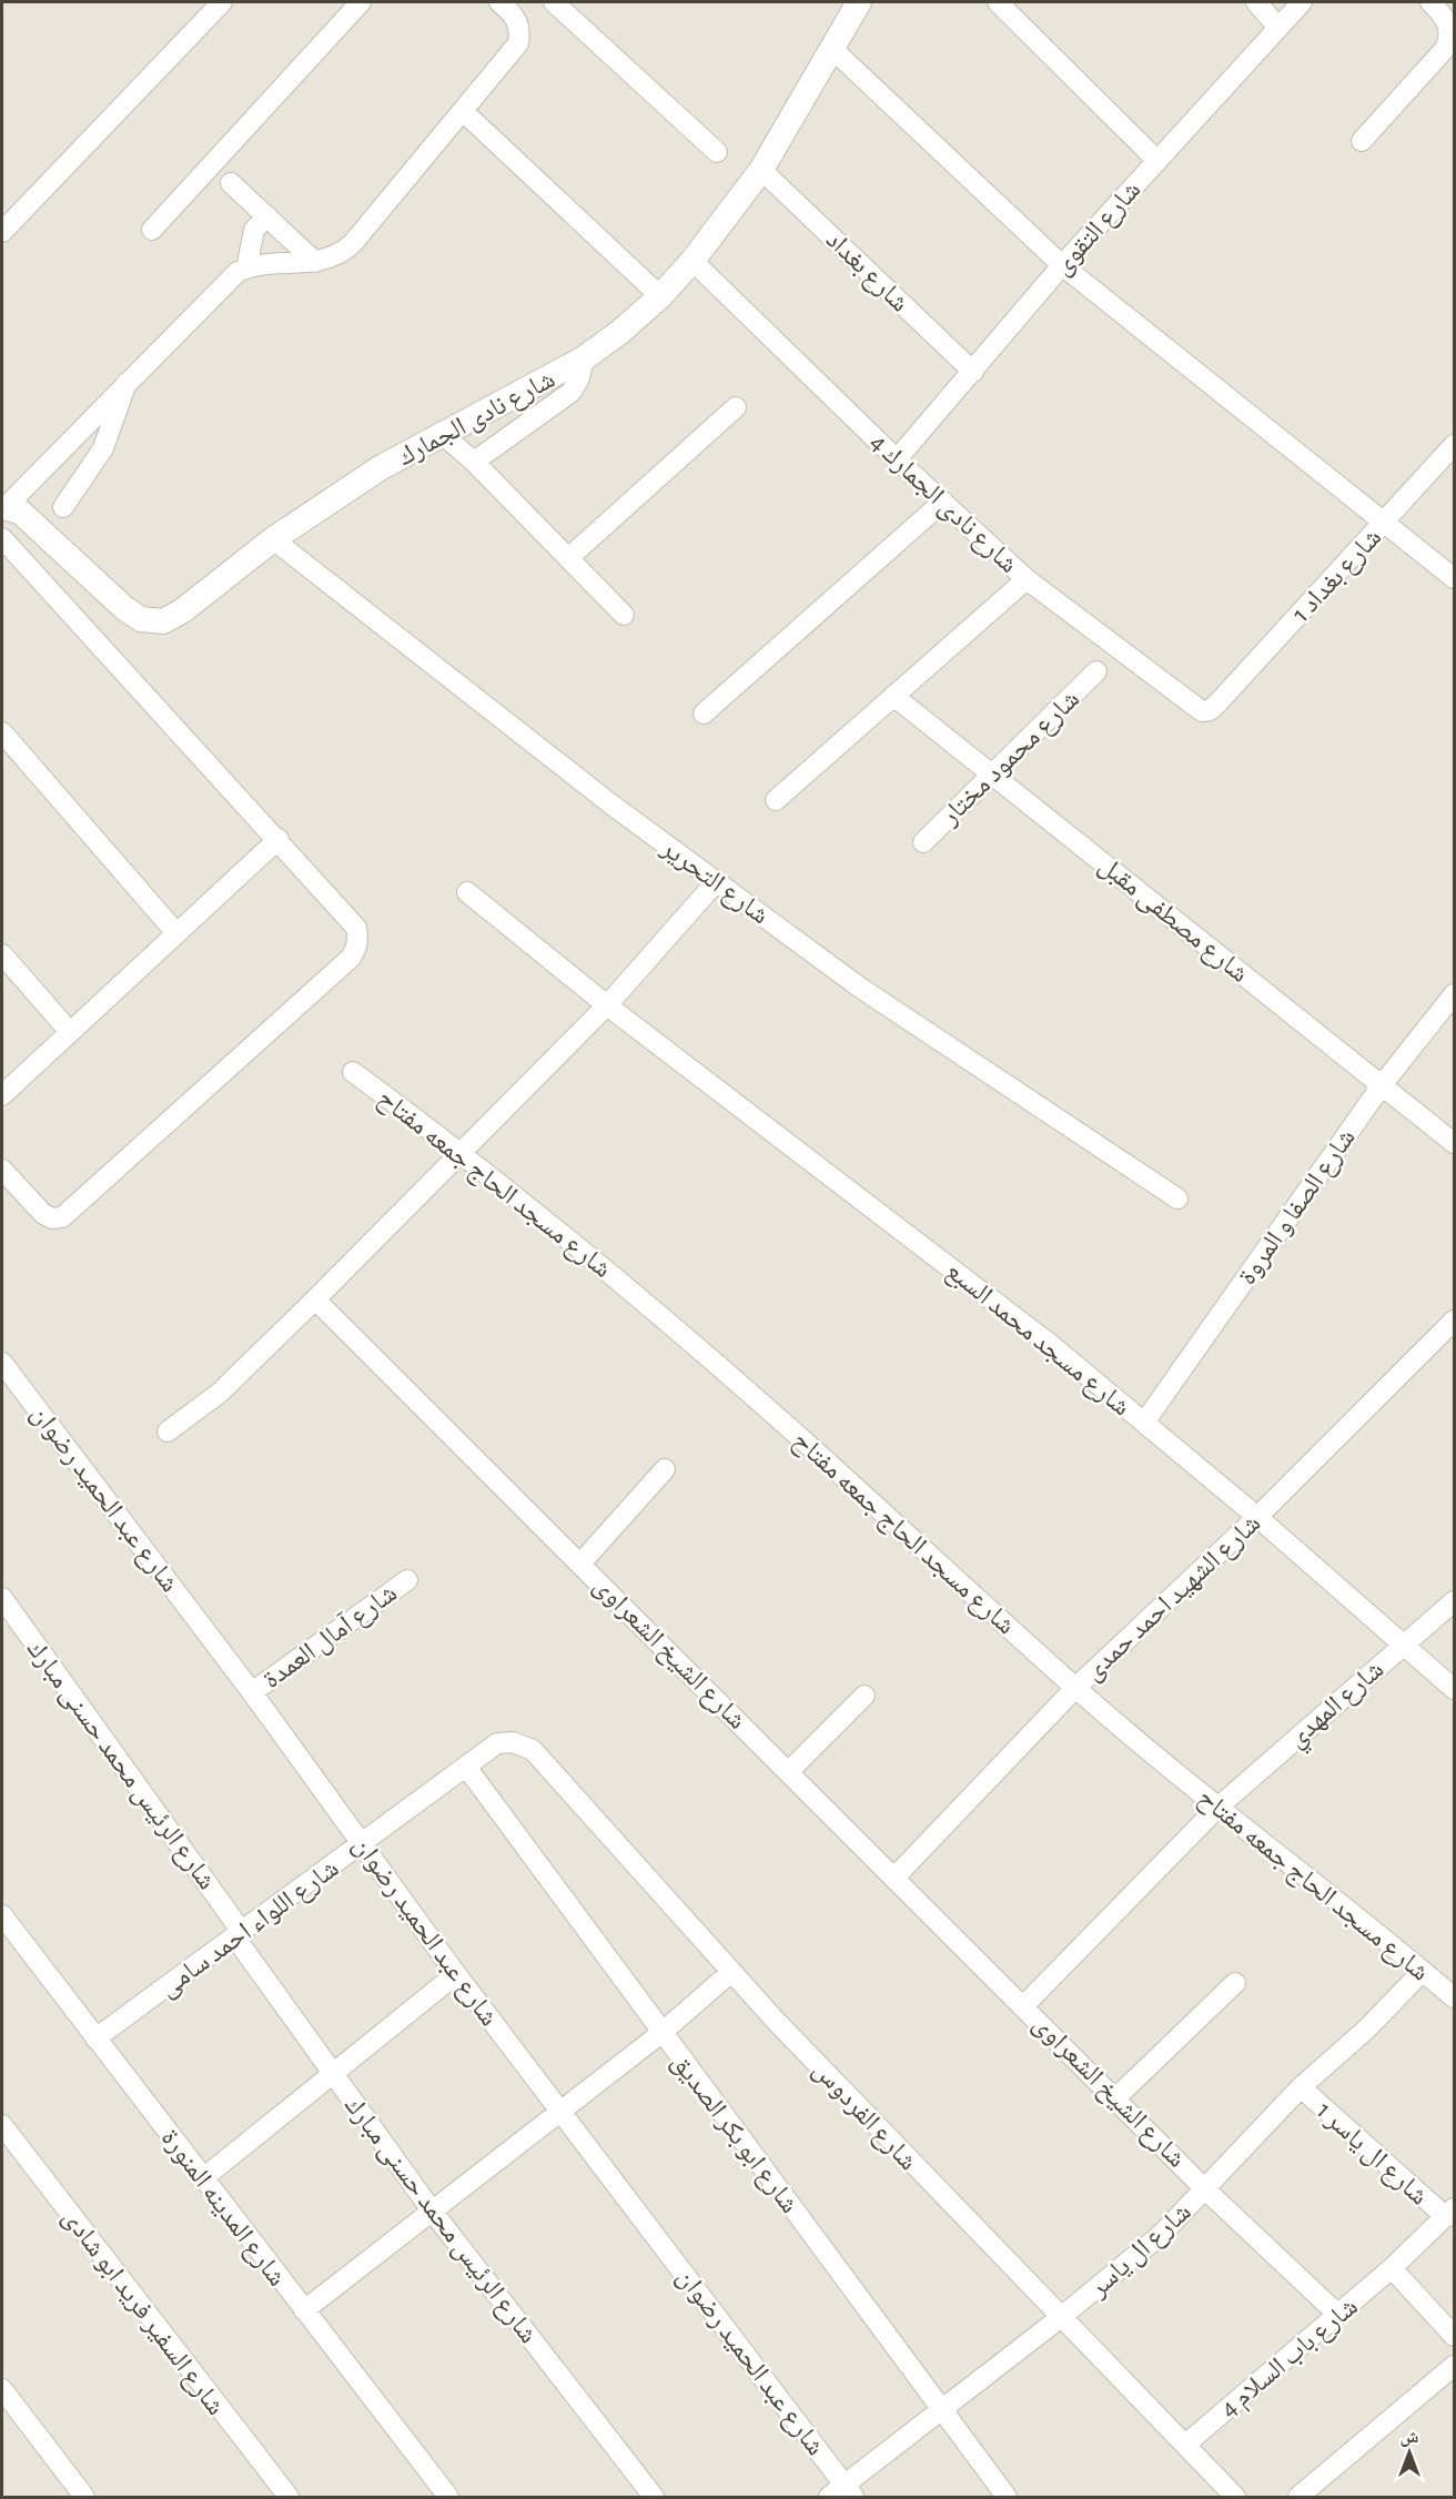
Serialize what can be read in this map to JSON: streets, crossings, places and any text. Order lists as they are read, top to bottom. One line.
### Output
{"streets":{"street":["شارع التقوى","شارع بغداد","شارع نادى الجمارك","شارع نادى الجمارك 4","شارع بغداد 1","شارع محمود مختار","شارع التحرير","شارع مصطفى مقبل","شارع مسجد الحاج جمعه مفتاح","شارع الصفا و المروة","شارع مسجد محمد السبع","شارع عبد الحميد رضوان","شارع الشهيد احمد حمدى","شارع آمال العمدة","شارع الشيخ الشعراوى","شارع المهدي","شارع الرئيس محمد حسنى مبارك","شارع اللواء احمد سامى","شارع الفردوس","شارع ابو بكر الصديق","شارع ال ياسر 1","شارع المدينه المنورة","شارع ال ياسر","شارع السفير فريد ابو شادى","شارع باب السلام 4"]},"crossings":[["شارع التقوى","شارع بغداد"],["شارع التقوى","شارع نادى الجمارك 4"],["شارع بغداد","شارع نادى الجمارك"],["شارع نادى الجمارك","شارع نادى الجمارك 4"],["شارع نادى الجمارك","شارع التحرير"],["شارع نادى الجمارك 4","شارع بغداد 1"],["شارع محمود مختار","شارع مصطفى مقبل"],["شارع مصطفى مقبل","شارع الصفا و المروة"],["شارع مسجد الحاج جمعه مفتاح","شارع الشهيد احمد حمدى"],["شارع مسجد الحاج جمعه مفتاح","شارع الشيخ الشعراوى"],["شارع مسجد الحاج جمعه مفتاح","شارع المهدي"],["شارع مسجد الحاج جمعه مفتاح","شارع ال ياسر"],["شارع الصفا و المروة","شارع مسجد محمد السبع"],["شارع مسجد محمد السبع","شارع الشهيد احمد حمدى"],["شارع مسجد محمد السبع","شارع المهدي"],["شارع عبد الحميد رضوان","شارع آمال العمدة"],["شارع عبد الحميد رضوان","شارع اللواء احمد سامى"],["شارع عبد الحميد رضوان","شارع ال ياسر"],["شارع الشهيد احمد حمدى","شارع الشيخ الشعراوى"],["شارع الشيخ الشعراوى","شارع المهدي"],["شارع الشيخ الشعراوى","شارع ال ياسر"],["شارع الشيخ الشعراوى","شارع باب السلام 4"],["شارع الرئيس محمد حسنى مبارك","شارع اللواء احمد سامى"],["شارع اللواء احمد سامى","شارع الفردوس"],["شارع اللواء احمد سامى","شارع ابو بكر الصديق"],["شارع اللواء احمد سامى","شارع المدينه المنورة"],["شارع الفردوس","شارع ال ياسر"],["شارع الفردوس","شارع باب السلام 4"],["شارع ابو بكر الصديق","شارع ال ياسر"],["شارع ال ياسر 1","شارع ال ياسر"],["شارع ال ياسر 1","شارع باب السلام 4"]],"north":"top"}
